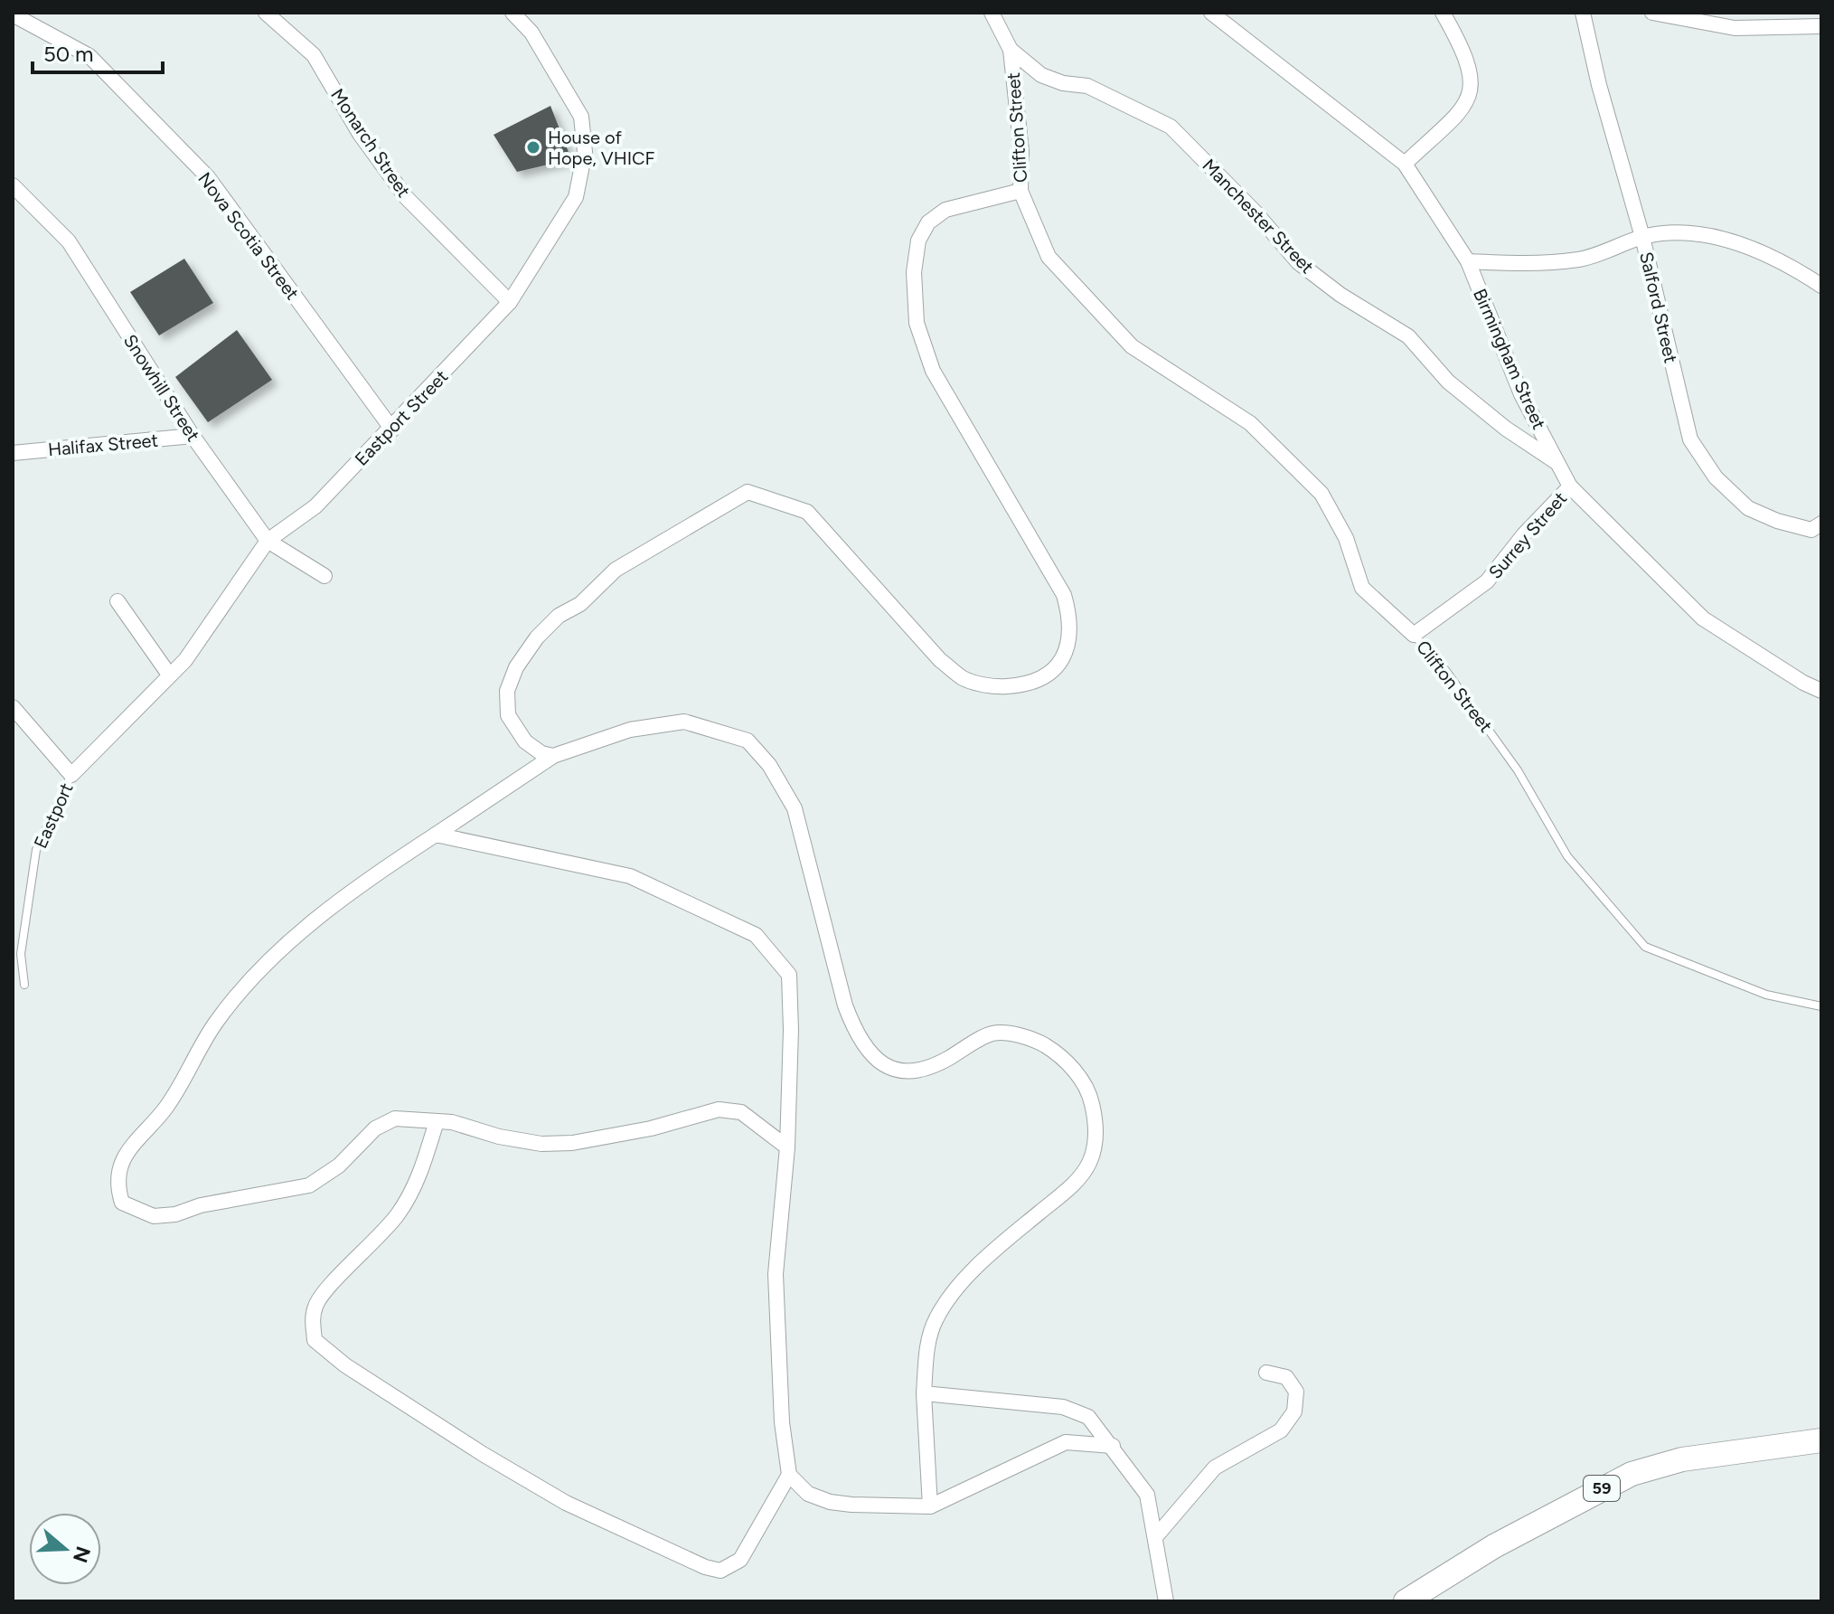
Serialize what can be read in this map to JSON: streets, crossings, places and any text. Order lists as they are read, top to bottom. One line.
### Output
{"streets":{"main road":["59"],"street":["Clifton Street","Monarch Street","Manchester Street","Nova Scotia Street","Salford Street","Birmingham Street","Snowhill Street","Eastport Street","Halifax Street","Surrey Street"],"lane":["Eastport"]},"crossings":[["Clifton Street","Manchester Street"],["Clifton Street","Surrey Street"],["Monarch Street","Eastport Street"],["Manchester Street","Birmingham Street"],["Nova Scotia Street","Eastport Street"],["Birmingham Street","Surrey Street"],["Snowhill Street","Eastport Street"],["Snowhill Street","Halifax Street"],["Eastport Street","Eastport"]],"places":["House of Hope, VHICF"],"scale_bar":"50 m","north":"right"}
